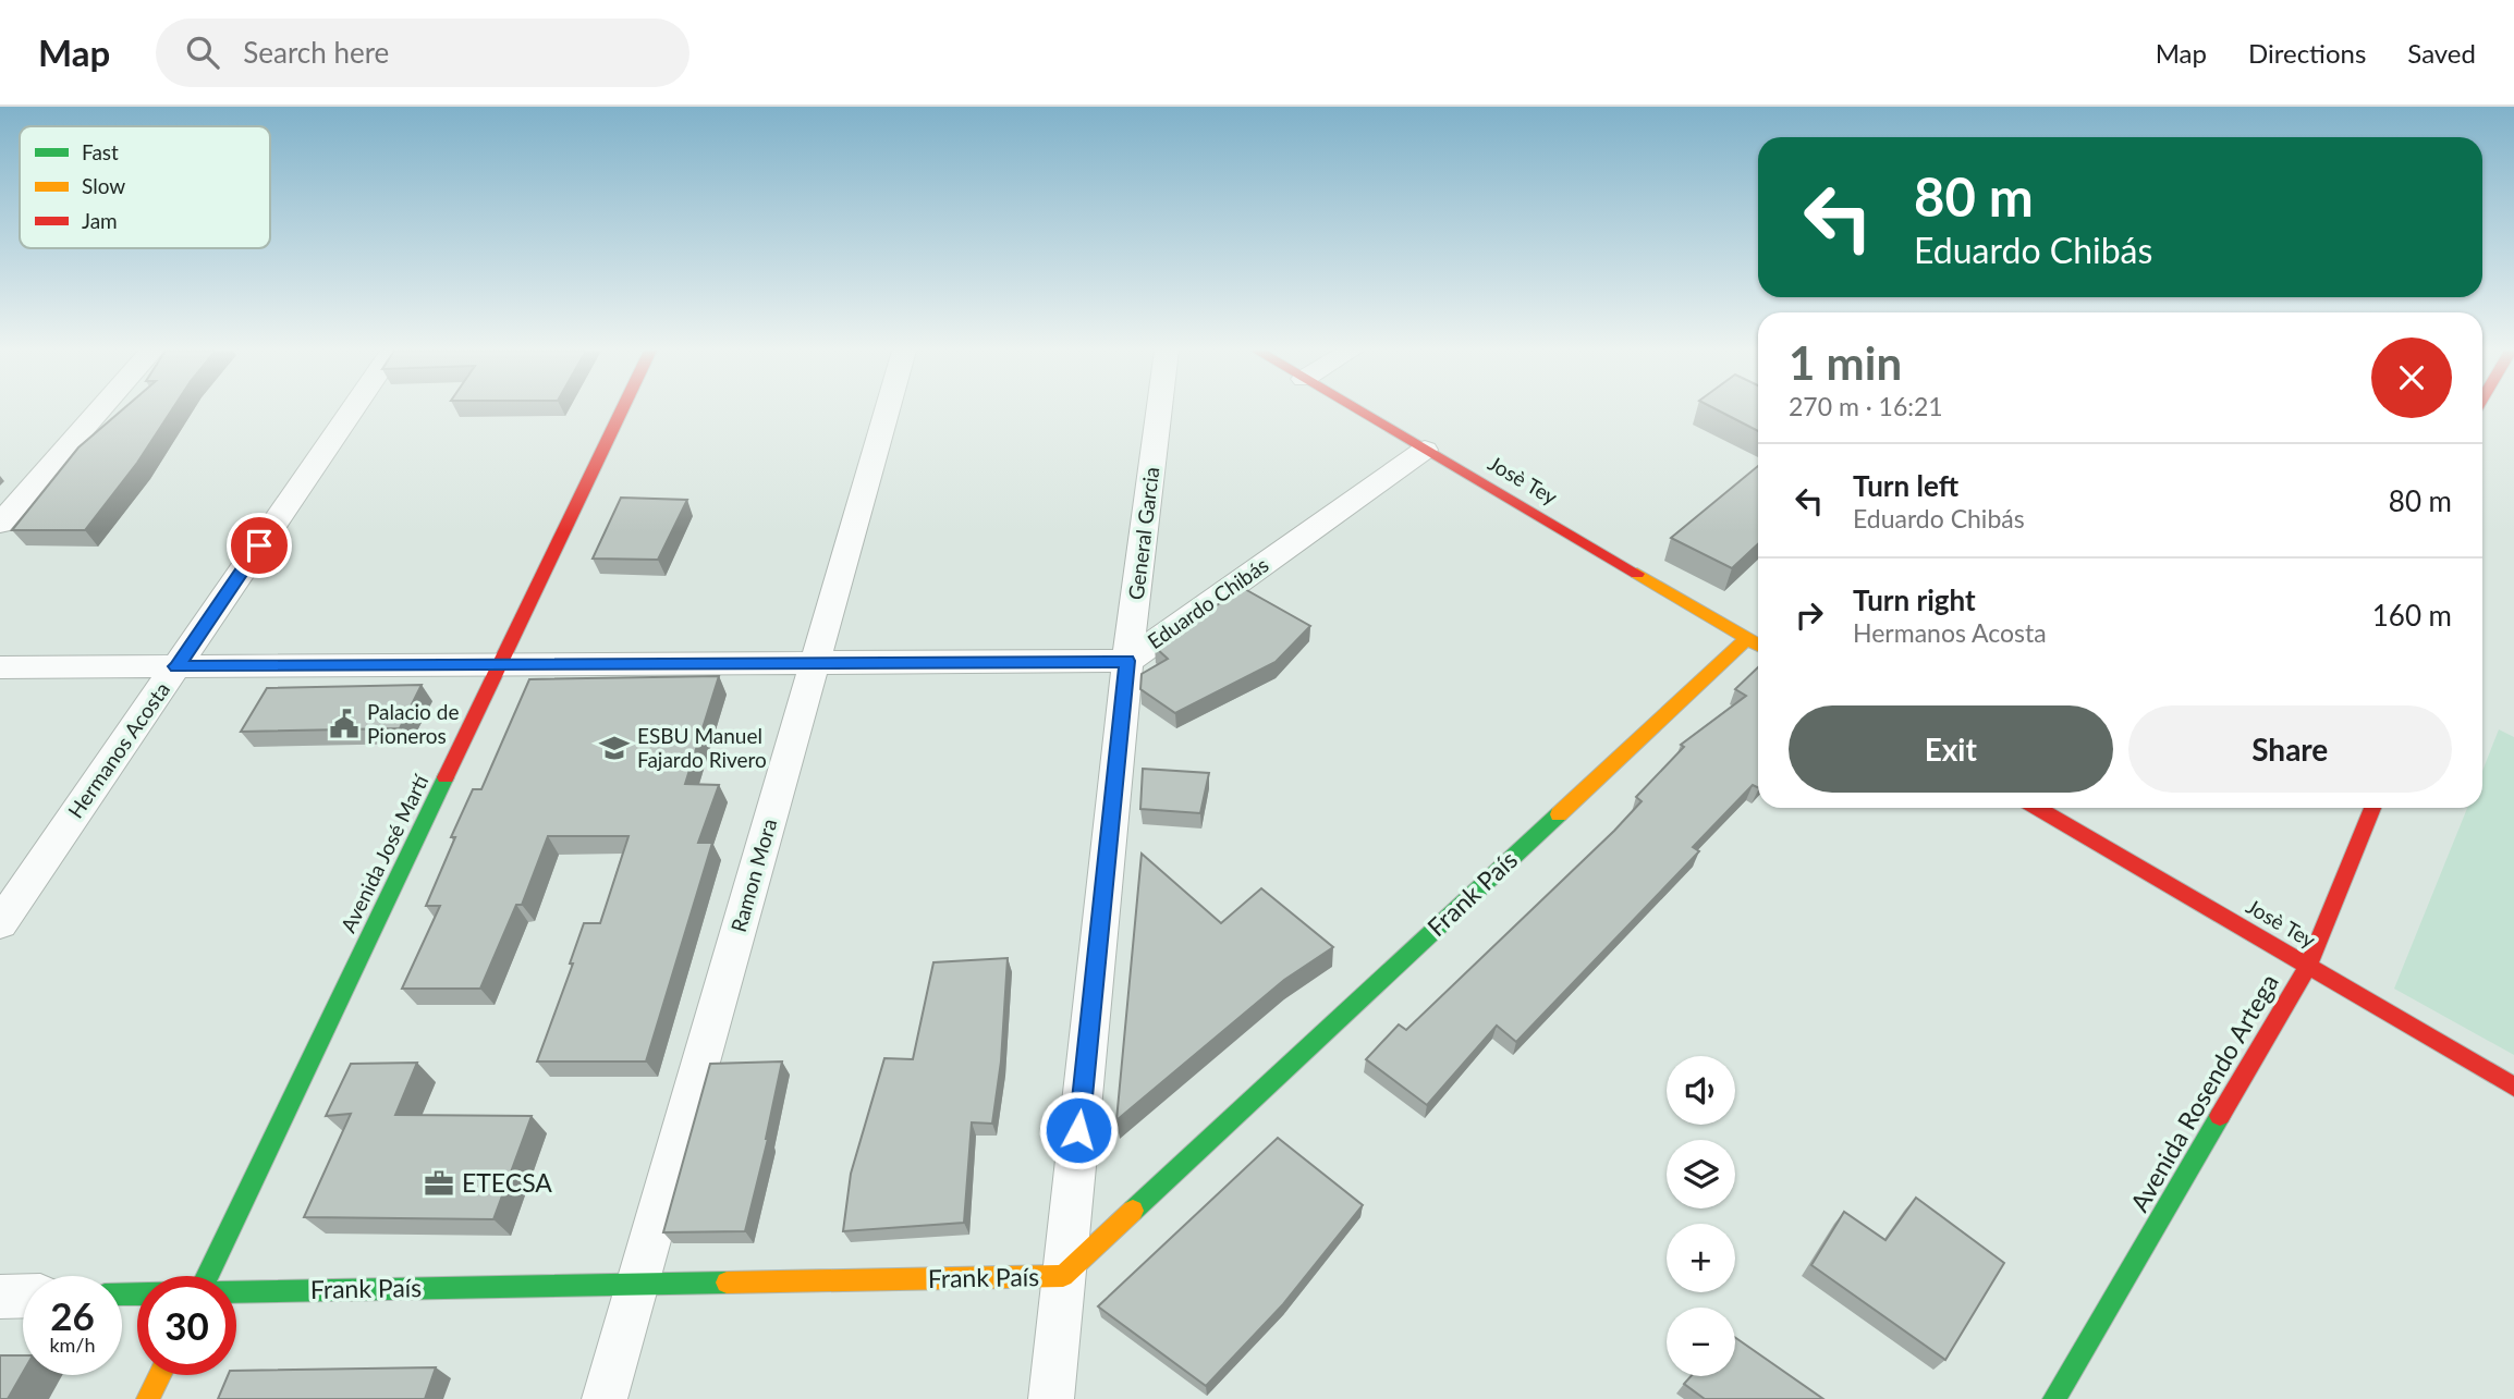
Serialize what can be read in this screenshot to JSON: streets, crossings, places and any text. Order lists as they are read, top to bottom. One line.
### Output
{"streets":{"street":["Josè Tey","General Garcia","Eduardo Chibás","Hermanos Acosta","Avenida José Martí","Ramon Mora","Frank País","Avenida Rosendo Artega"]},"crossings":[["Josè Tey","Eduardo Chibás"],["Josè Tey","Frank País"],["Josè Tey","Avenida Rosendo Artega"],["General Garcia","Eduardo Chibás"],["General Garcia","Frank País"],["Eduardo Chibás","Hermanos Acosta"],["Eduardo Chibás","Avenida José Martí"],["Eduardo Chibás","Ramon Mora"],["Ramon Mora","Frank País"]],"places":{"public building":["Palacio de Pioneros"],"school or university":["ESBU Manuel Fajardo Rivero"],"office":["ETECSA"]},"legend":["Fast","Slow","Jam"],"page":{"header":"Map","search":"Search here","nav":["Map","Directions","Saved"],"turn":["80 m","Eduardo Chibás"],"heading":["1 min","270 m · 16:21"],"list":[{"name":"Turn left","note":"Eduardo Chibás","value":"80 m"},{"name":"Turn right","note":"Hermanos Acosta","value":"160 m"}],"buttons":["Exit","Share"],"map_buttons":["+","−"],"speed":"26 km/h","limit":"30"}}
